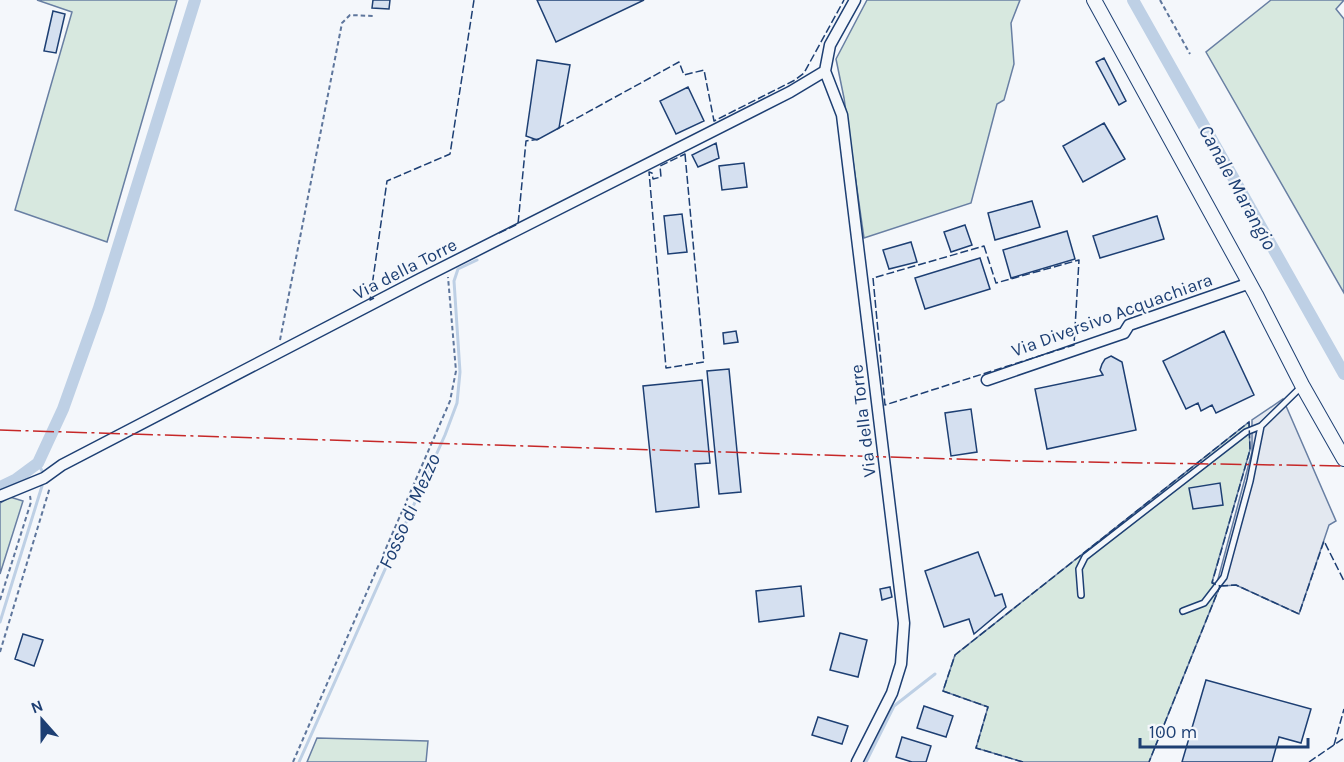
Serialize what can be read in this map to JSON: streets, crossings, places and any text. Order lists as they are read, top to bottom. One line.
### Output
{"streets":{"street":["Via della Torre","Via Diversivo Acquachiara"]},"water":["Canale Marangio","Fosso di Mezzo"],"scale_bar":"100 m","north":"top"}
